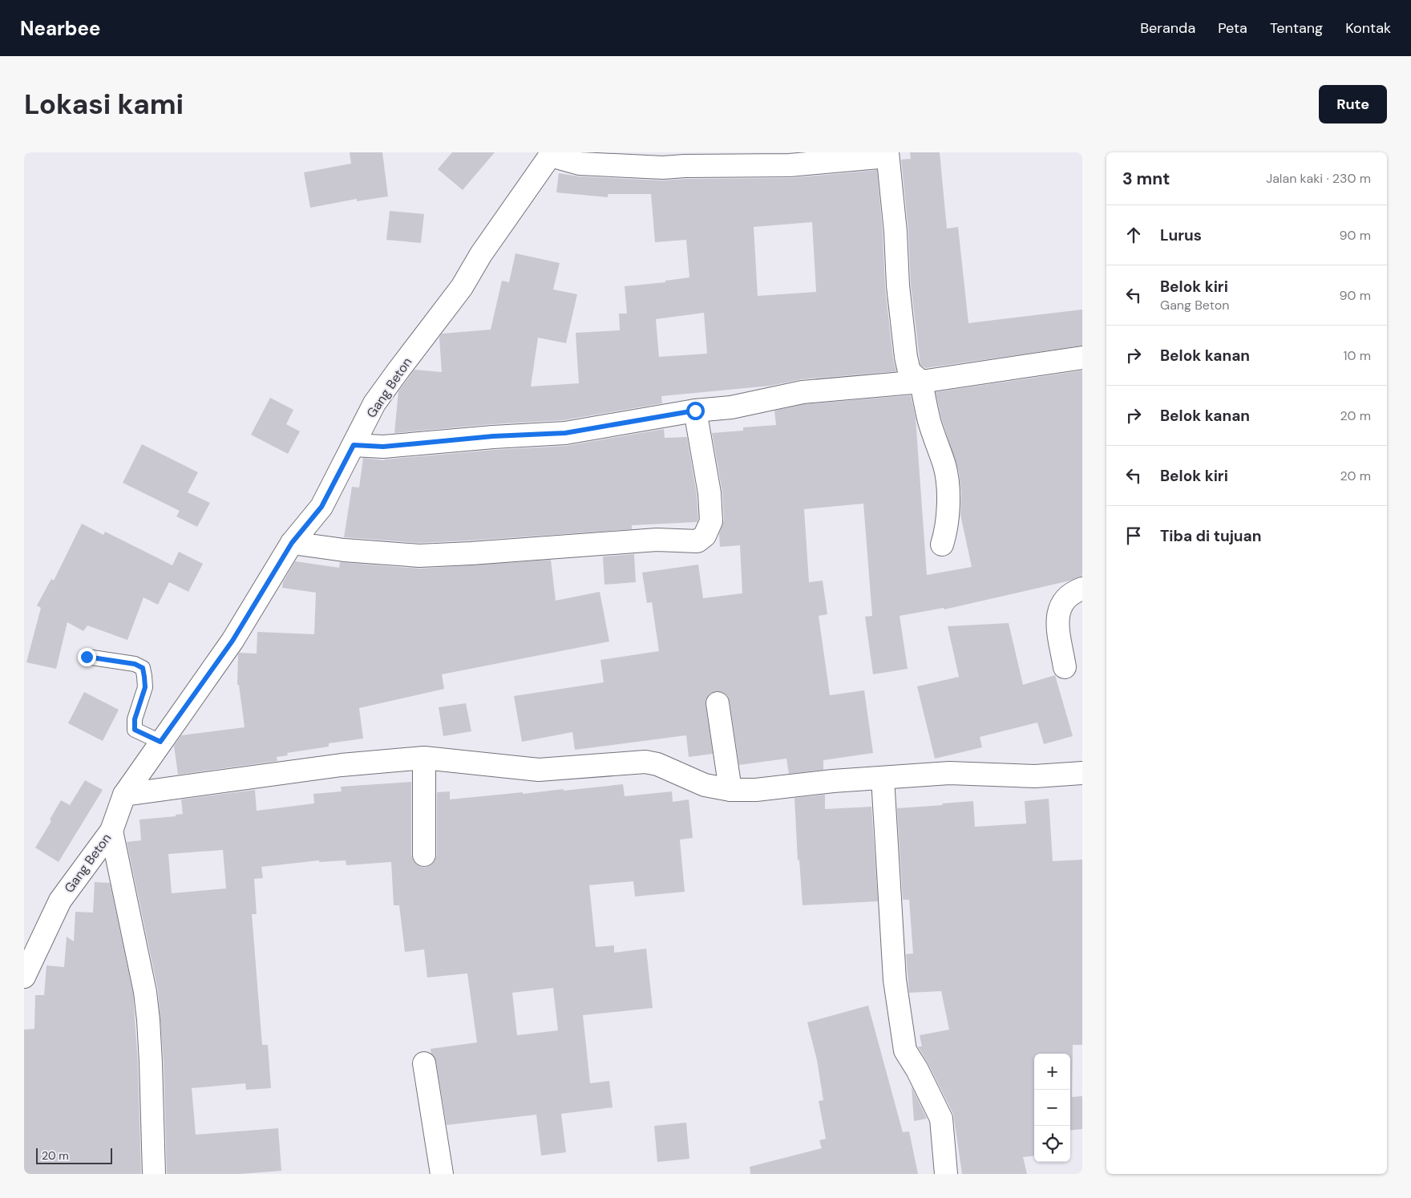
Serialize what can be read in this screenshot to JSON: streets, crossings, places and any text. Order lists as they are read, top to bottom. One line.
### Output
{"streets":{"street":["Gang Beton"]},"scale_bar":"20 m","page":{"header":"Nearbee","nav":["Beranda","Peta","Tentang","Kontak"],"buttons":"Rute","title":"Lokasi kami","heading":["3 mnt","Jalan kaki · 230 m"],"list":[["Lurus","90 m"],["Belok kiri","Gang Beton","90 m"],["Belok kanan","10 m"],["Belok kanan","20 m"],["Belok kiri","20 m"],"Tiba di tujuan"],"map_buttons":["+","−"],"scale":"20 m"}}
